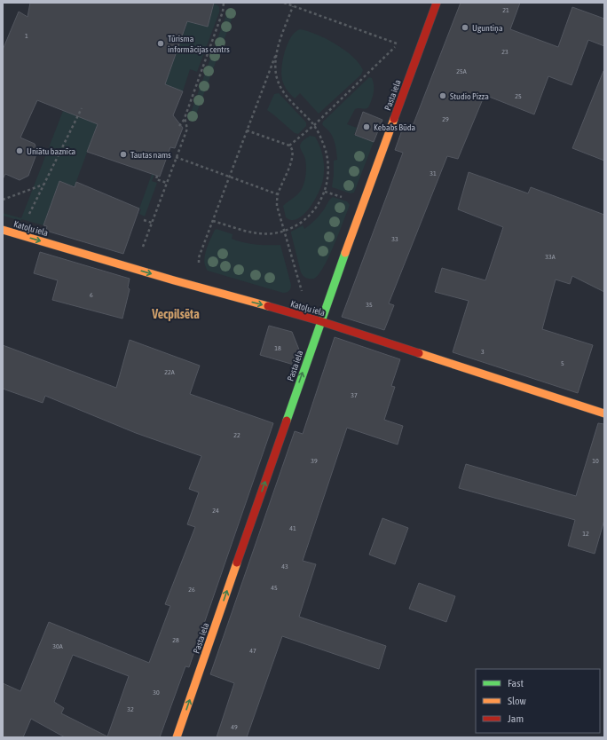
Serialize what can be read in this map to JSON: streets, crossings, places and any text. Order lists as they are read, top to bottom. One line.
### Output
{"streets":{"main road":["Pasta iela","Katoļu iela"]},"crossings":[["Pasta iela","Katoļu iela"]],"one_way":["Pasta iela","Katoļu iela"],"districts":["Vecpilsēta"],"places":["Uguntiņa","Tūrisma informācijas centrs","Studio Pizza","Kebabs Būda","Uniātu baznīca","Tautas nams"],"house_numbers":["21","1","23","25A","25","29","31","33","33A","6","35","18","3","5","22A","37","22","39","10","24","41","12","43","45","26","28","30A","47","30","32","49"],"legend":["Fast","Slow","Jam"]}
